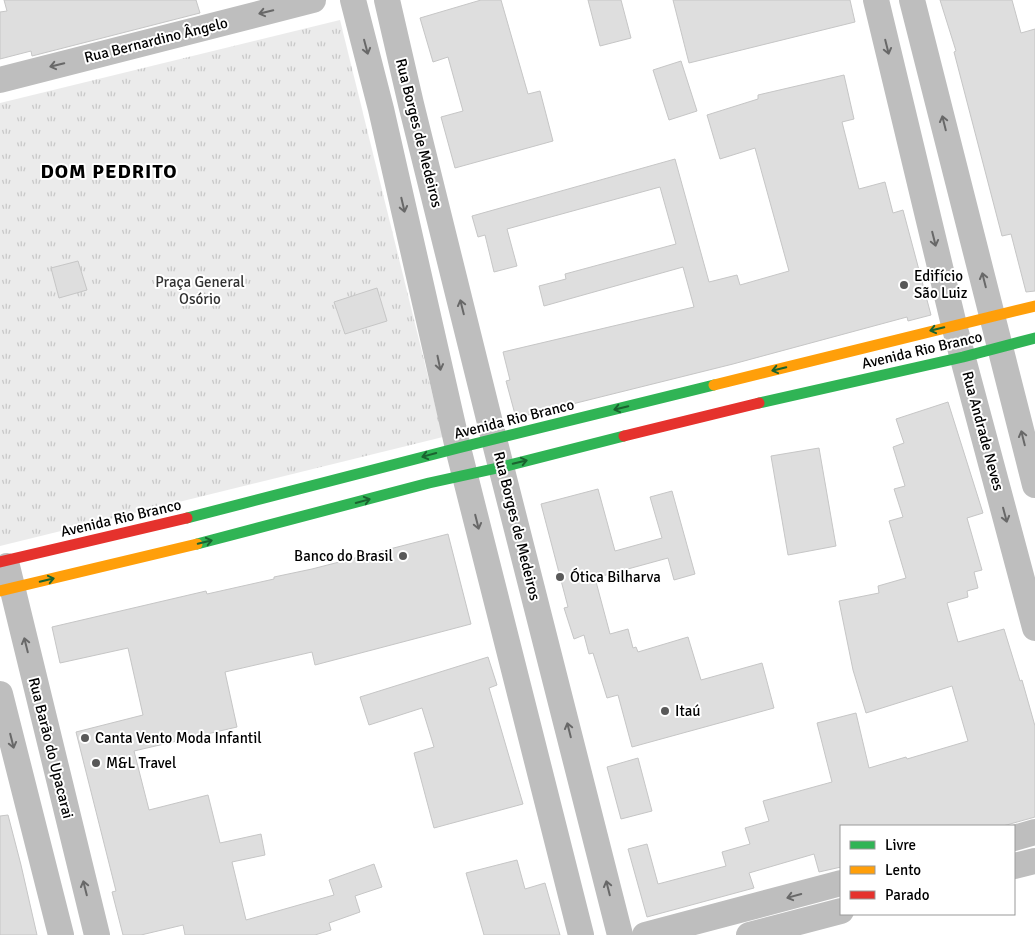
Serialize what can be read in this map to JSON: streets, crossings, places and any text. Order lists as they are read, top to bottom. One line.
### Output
{"streets":{"street":["Rua Bernardino Ângelo","Rua Borges de Medeiros","Avenida Rio Branco","Rua Andrade Neves","Rua Barão do Upacarai"]},"crossings":[["Rua Borges de Medeiros","Avenida Rio Branco"],["Avenida Rio Branco","Rua Andrade Neves"],["Avenida Rio Branco","Rua Barão do Upacarai"]],"one_way":["Rua Bernardino Ângelo"],"districts":["DOM PEDRITO"],"parks":["Praça General Osório"],"places":["Edifício São Luiz","Banco do Brasil","Ótica Bilharva","Itaú","Canta Vento Moda Infantil","M&L Travel"],"legend":["Livre","Lento","Parado"]}
